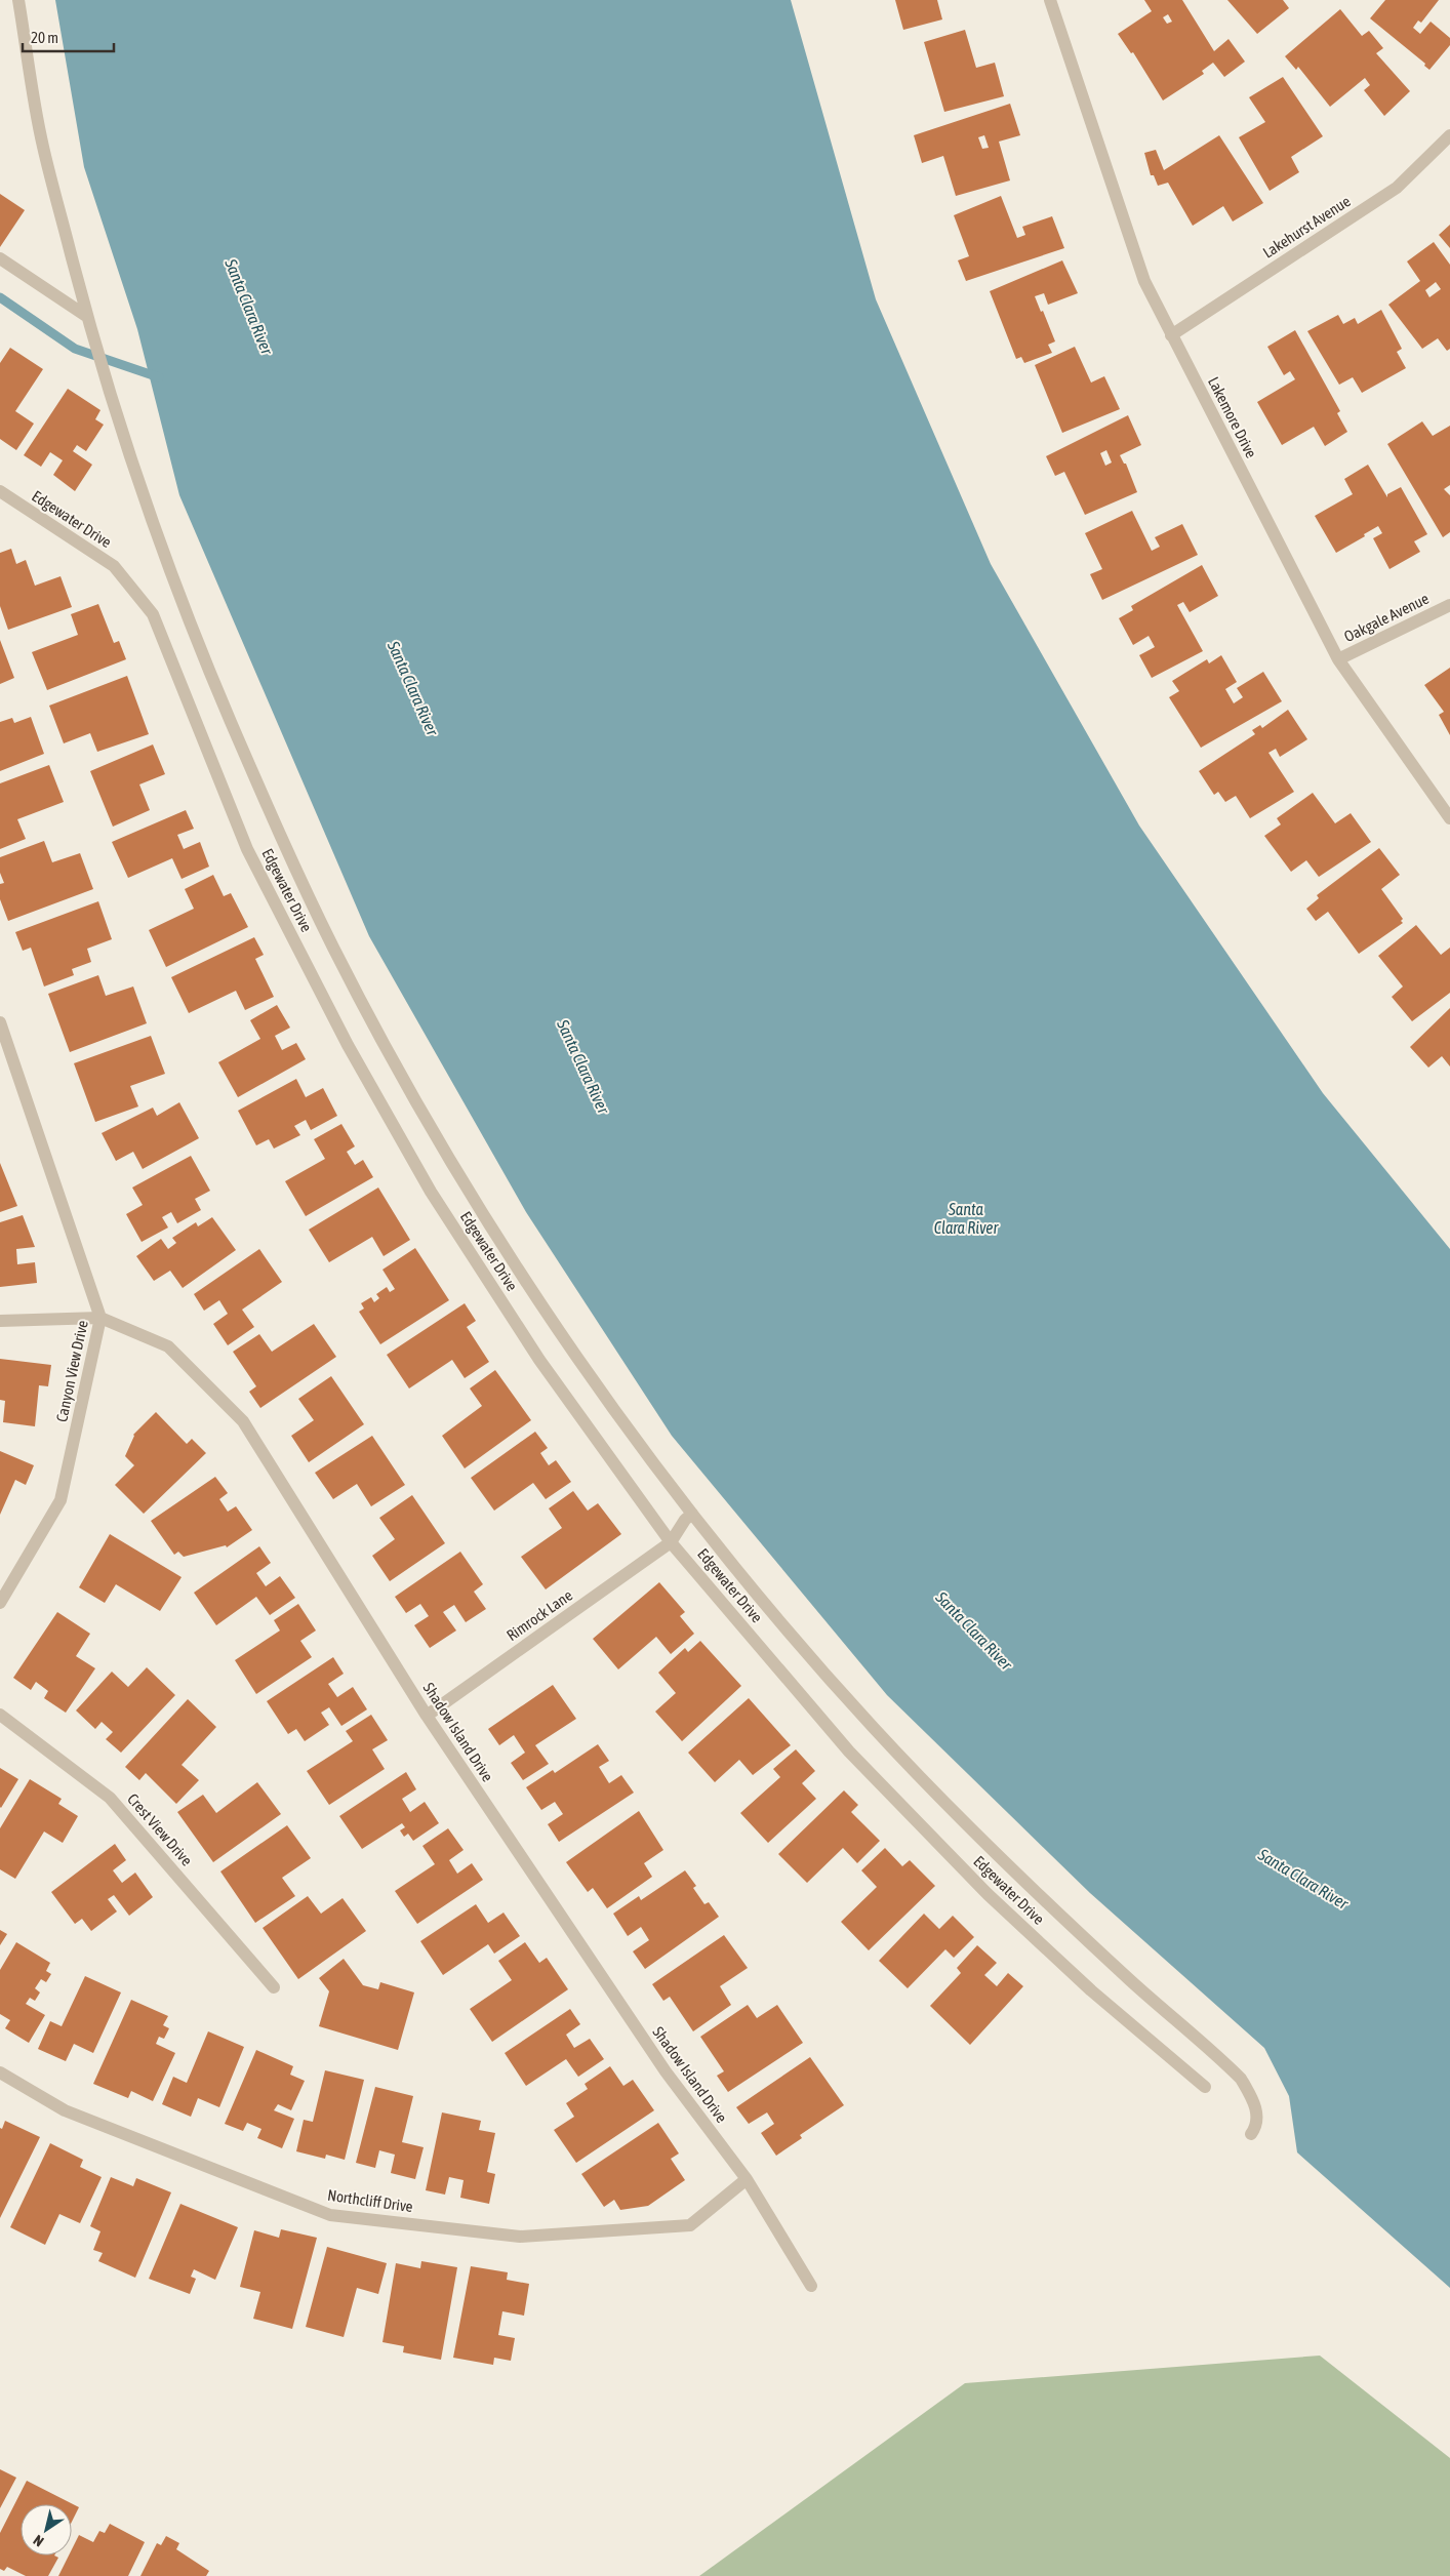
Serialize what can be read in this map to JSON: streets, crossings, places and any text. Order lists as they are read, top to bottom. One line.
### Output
{"streets":{"street":["Lakehurst Avenue","Lakemore Drive","Edgewater Drive","Oakgale Avenue","Canyon View Drive","Rimrock Lane","Shadow Island Drive","Crest View Drive","Northcliff Drive"]},"crossings":[["Lakehurst Avenue","Lakemore Drive"],["Lakemore Drive","Oakgale Avenue"],["Edgewater Drive","Rimrock Lane"],["Canyon View Drive","Shadow Island Drive"],["Rimrock Lane","Shadow Island Drive"],["Shadow Island Drive","Northcliff Drive"]],"water":["Santa Clara River"],"scale_bar":"20 m","north":"bottom left"}
